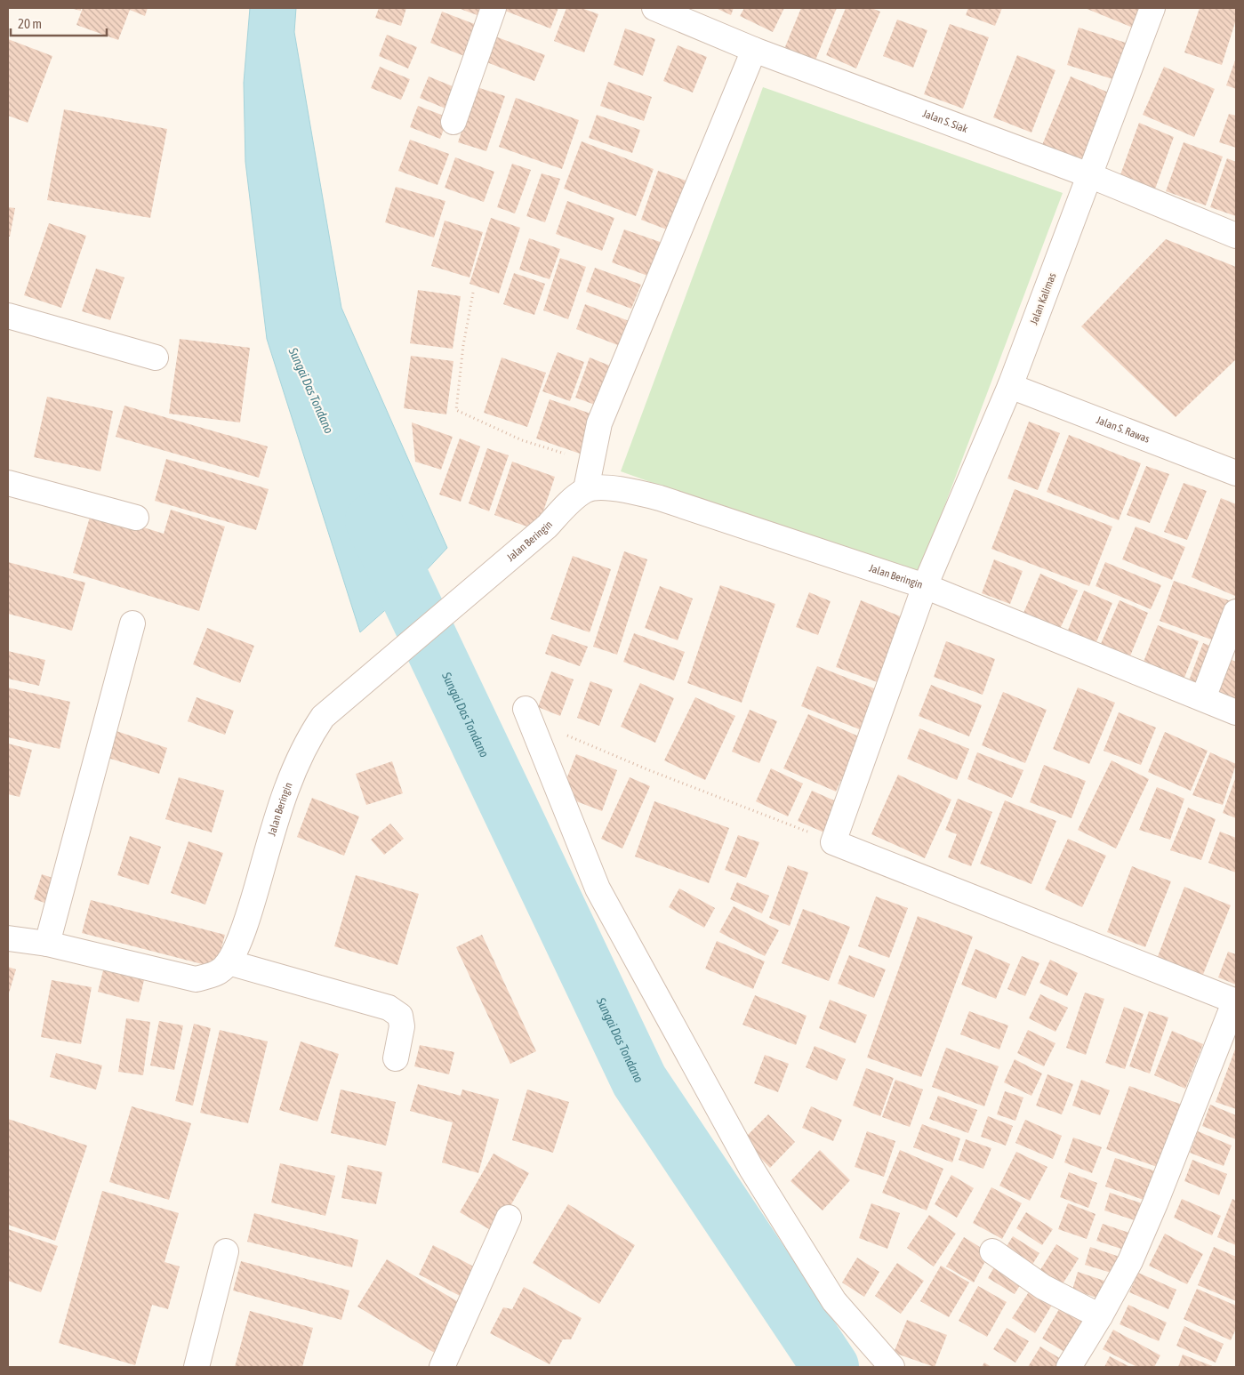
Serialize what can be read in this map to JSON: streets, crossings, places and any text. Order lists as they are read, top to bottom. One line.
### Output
{"streets":{"street":["Jalan S. Siak","Jalan Kalimas","Jalan S. Rawas","Jalan Beringin"]},"crossings":[["Jalan S. Siak","Jalan Kalimas"],["Jalan Kalimas","Jalan S. Rawas"],["Jalan Kalimas","Jalan Beringin"]],"water":["Sungai Das Tondano"],"scale_bar":"20 m"}
